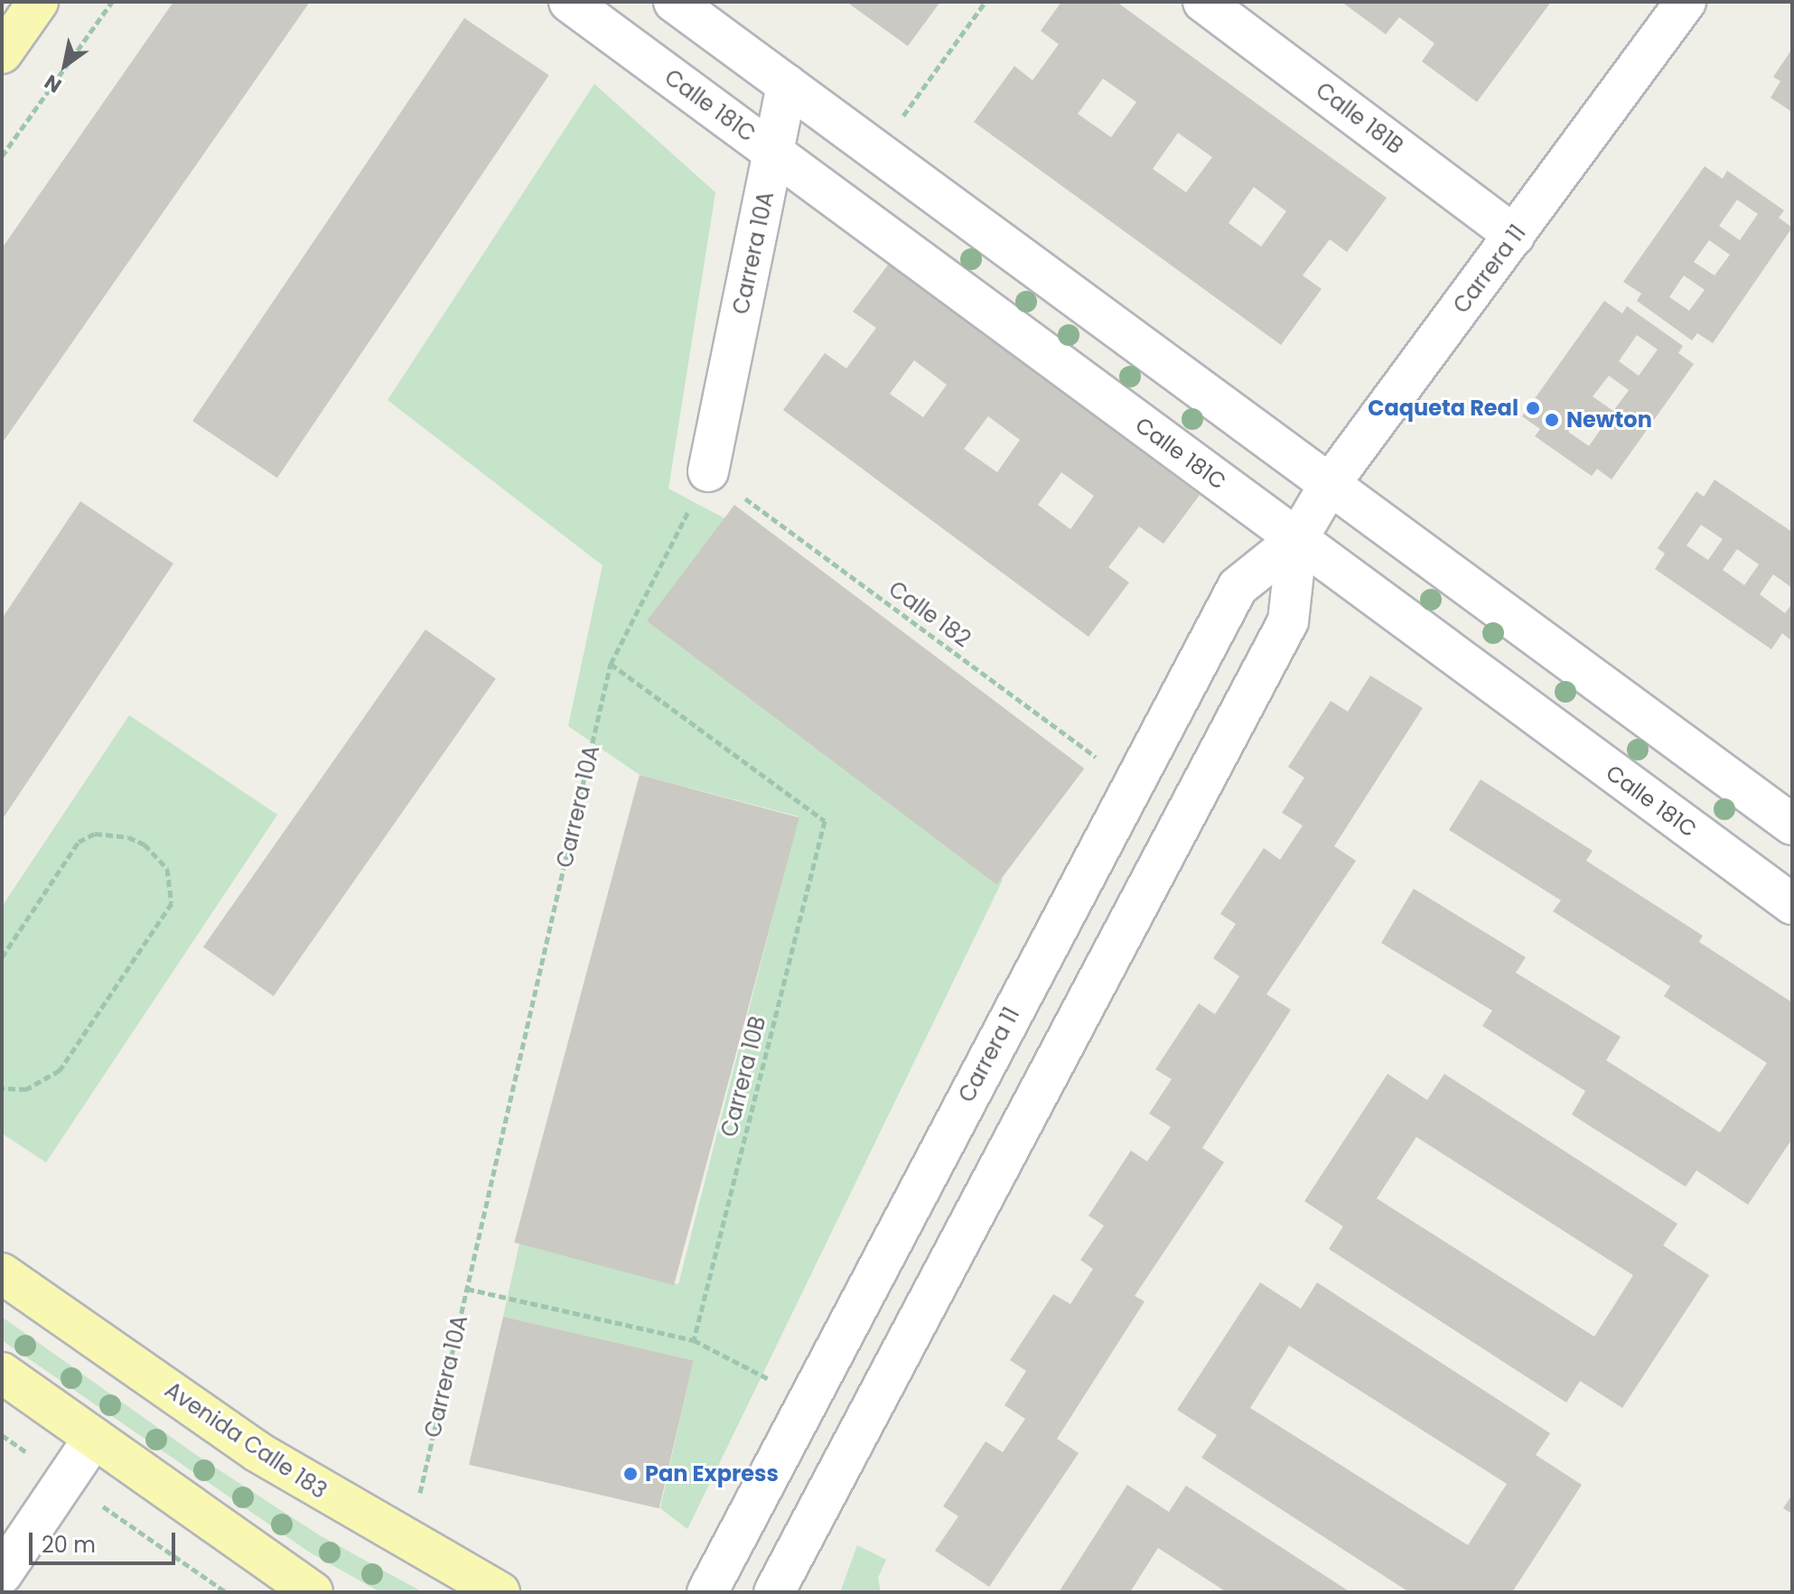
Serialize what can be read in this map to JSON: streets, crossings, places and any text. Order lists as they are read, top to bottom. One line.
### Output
{"streets":{"main road":["Avenida Calle 183"],"street":["Calle 181C","Calle 181B","Carrera 10A","Carrera 11"],"path":["Calle 182","Carrera 10B"]},"crossings":[["Calle 181C","Carrera 10A"],["Calle 181C","Carrera 11"],["Calle 181B","Carrera 11"],["Carrera 10A","Calle 182"],["Carrera 10A","Carrera 10B"],["Carrera 10A","Avenida Calle 183"],["Carrera 11","Calle 182"]],"places":["Caqueta Real","Newton","Pan Express"],"scale_bar":"20 m","north":"bottom left"}
